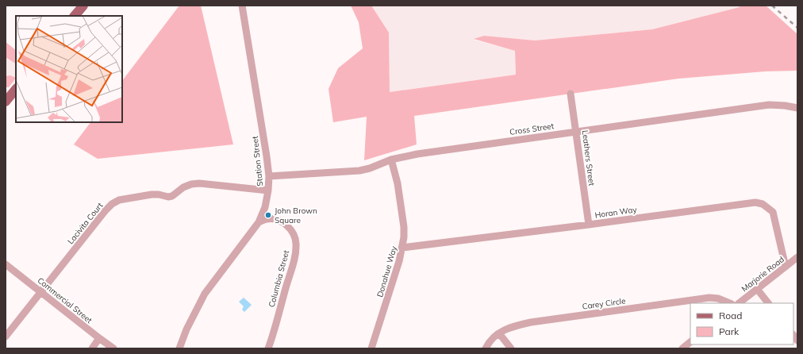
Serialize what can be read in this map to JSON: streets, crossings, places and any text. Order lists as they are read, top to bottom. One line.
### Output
{"streets":{"street":["Cross Street","Leathers Street","Station Street","Horan Way","Lacivita Court","Donahue Way","Marjorie Road","Columbia Street","Commercial Street","Carey Circle"]},"crossings":[["Cross Street","Leathers Street"],["Cross Street","Station Street"],["Cross Street","Donahue Way"],["Leathers Street","Horan Way"],["Station Street","Lacivita Court"],["Station Street","Columbia Street"],["Horan Way","Donahue Way"],["Horan Way","Marjorie Road"],["Lacivita Court","Commercial Street"]],"places":["John Brown Square"],"legend":["Road","Park"]}
